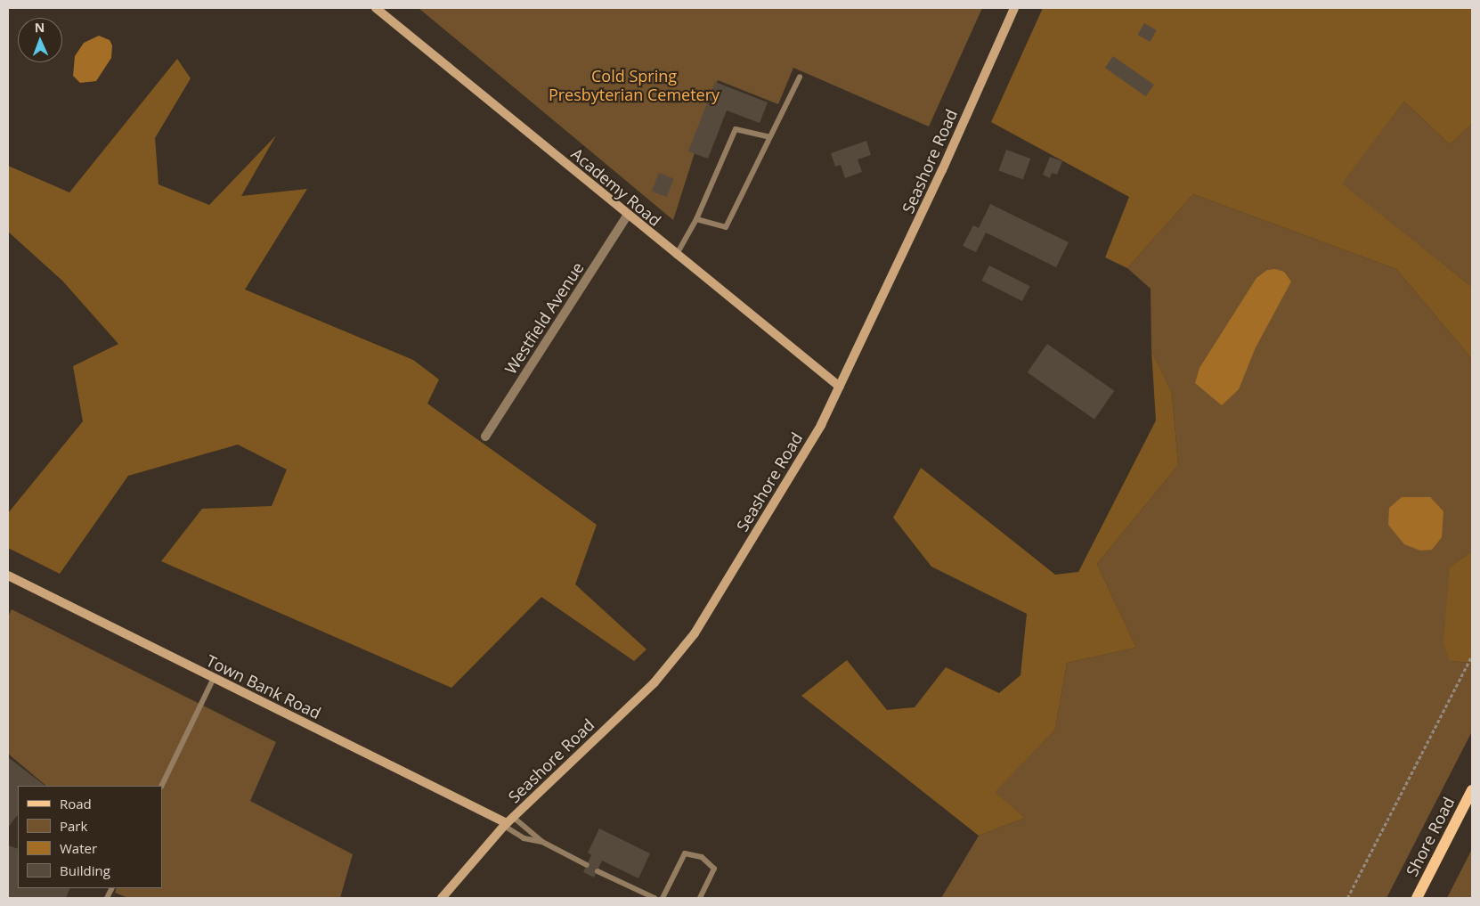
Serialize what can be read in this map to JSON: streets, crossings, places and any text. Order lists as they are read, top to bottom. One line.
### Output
{"streets":{"main road":["Shore Road"],"street":["Seashore Road","Academy Road","Westfield Avenue","Town Bank Road"]},"crossings":[["Seashore Road","Academy Road"],["Seashore Road","Town Bank Road"],["Academy Road","Westfield Avenue"]],"parks":["Cold Spring Presbyterian Cemetery"],"legend":["Road","Park","Water","Building"],"north":"top"}
